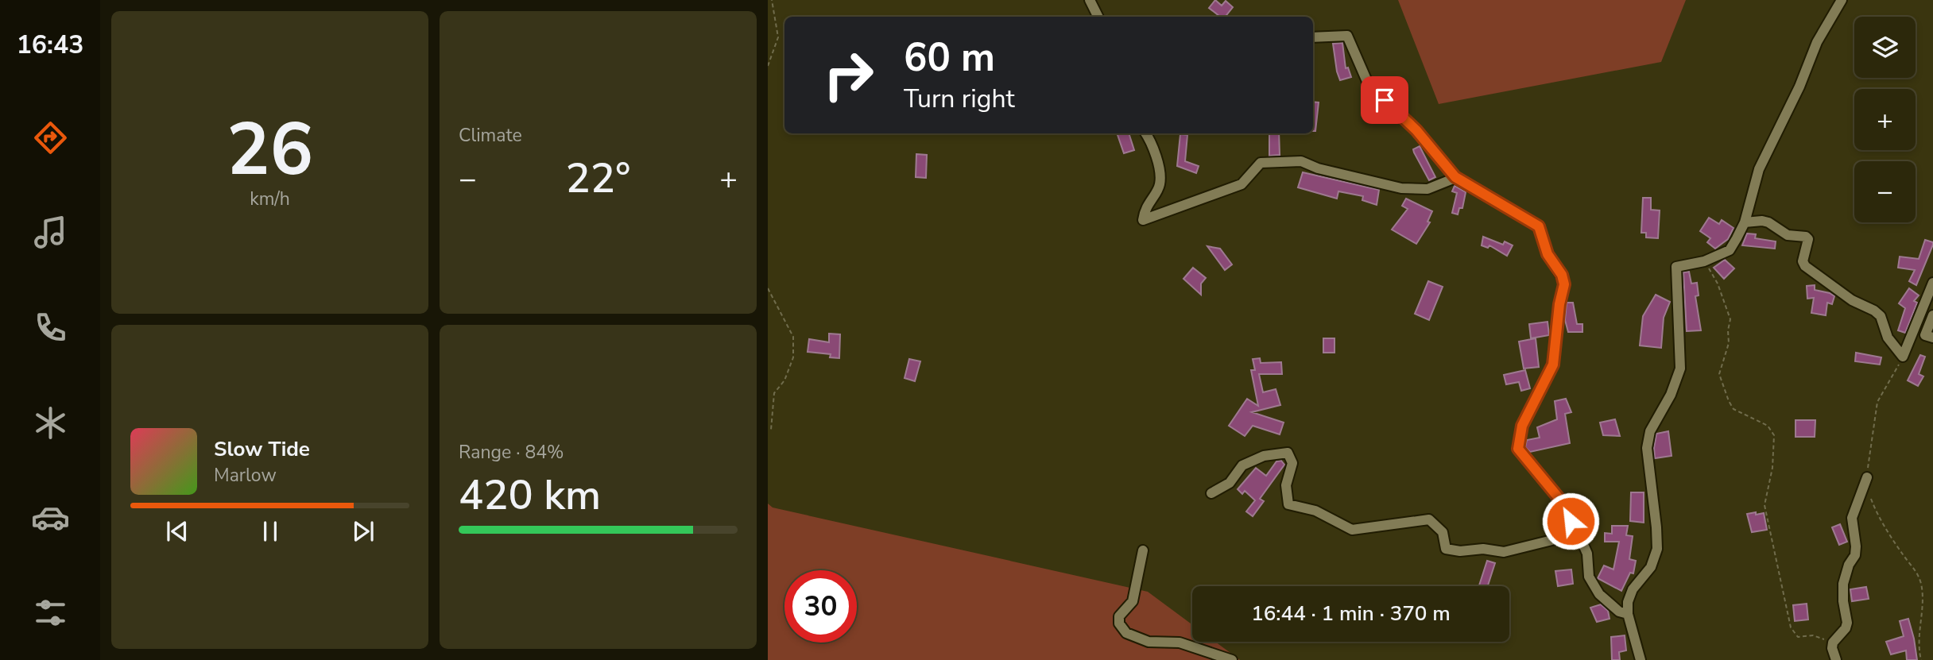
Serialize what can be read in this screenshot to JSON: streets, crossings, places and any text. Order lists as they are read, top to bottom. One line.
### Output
{"page":{"tabs":"16:43","tile":[["26","km/h"],"Climate",["Range · 84%","420 km"]],"map_buttons":["+","−"],"turn":["60 m","Turn right"],"heat":["−","22°","+"],"song":["Slow Tide","Marlow"],"limit":"30","trip":"16:44 · 1 min · 370 m"}}
